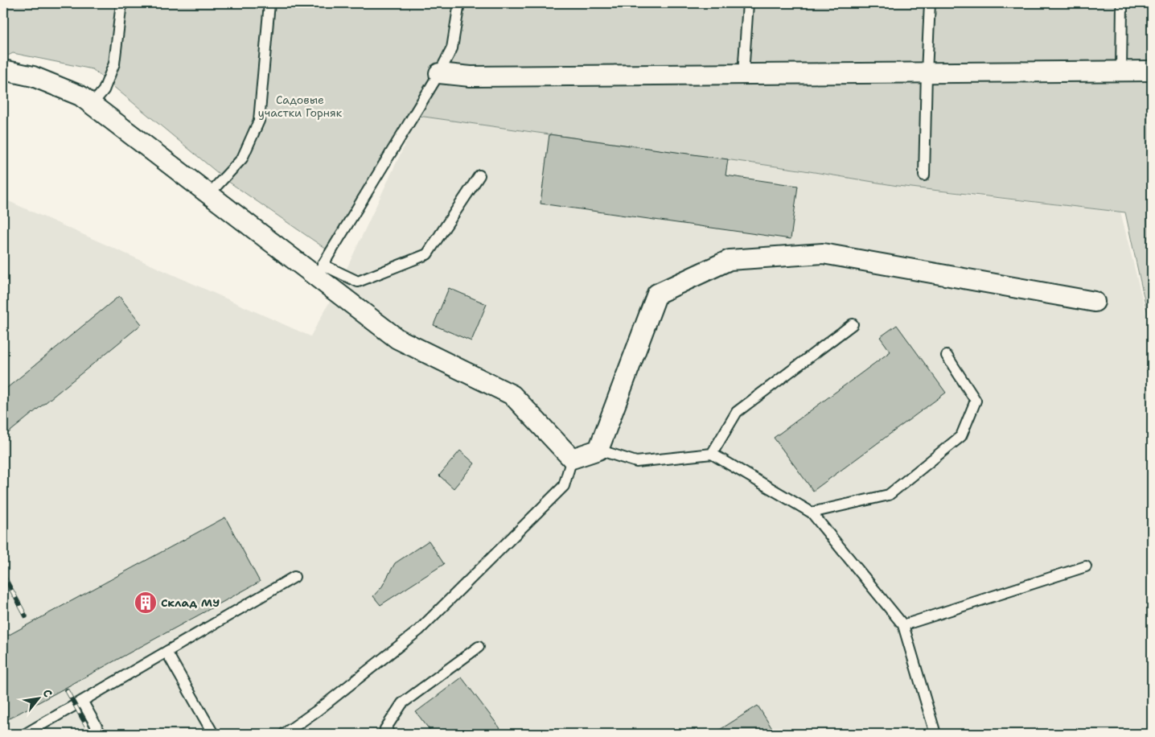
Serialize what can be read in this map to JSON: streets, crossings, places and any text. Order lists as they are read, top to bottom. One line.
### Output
{"parks":["Садовые участки Горняк"],"places":{"building":["Склад МУ"]},"north":"top right"}
